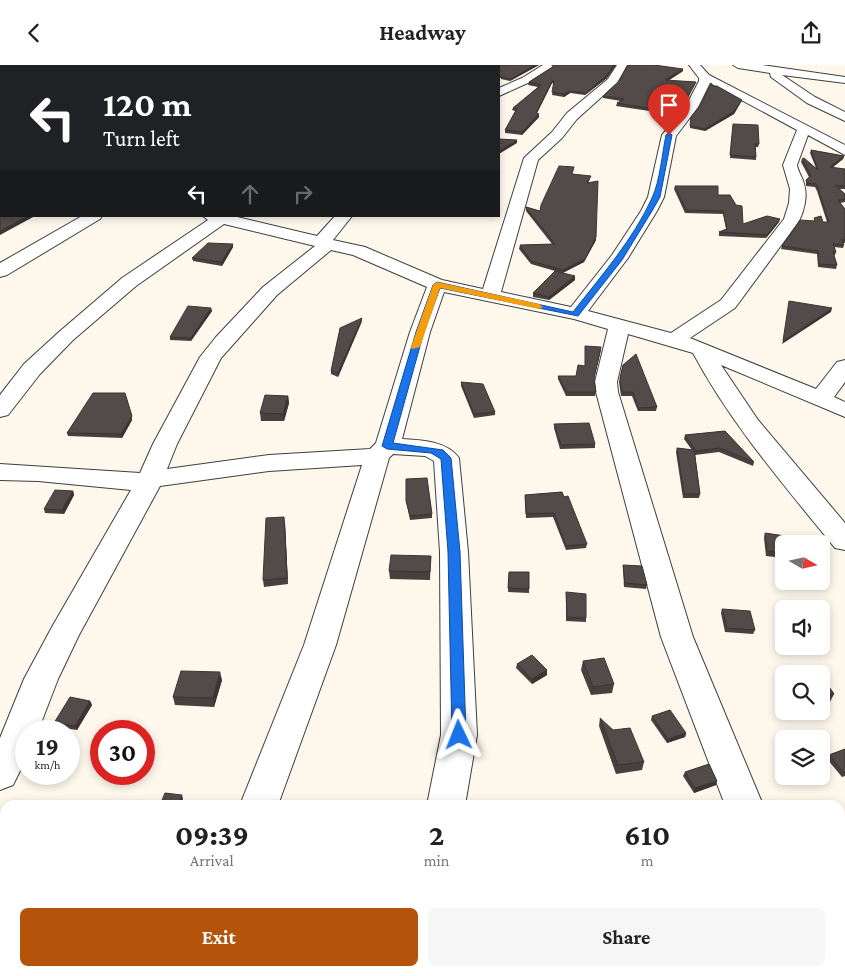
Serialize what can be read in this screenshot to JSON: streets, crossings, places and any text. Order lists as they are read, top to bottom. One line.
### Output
{"north":"right","page":{"header":"Headway","turn":["120 m","Turn left"],"speed":"19 km/h","limit":"30","eta":["09:39","Arrival","2","min","610","m"],"buttons":["Exit","Share"]}}
